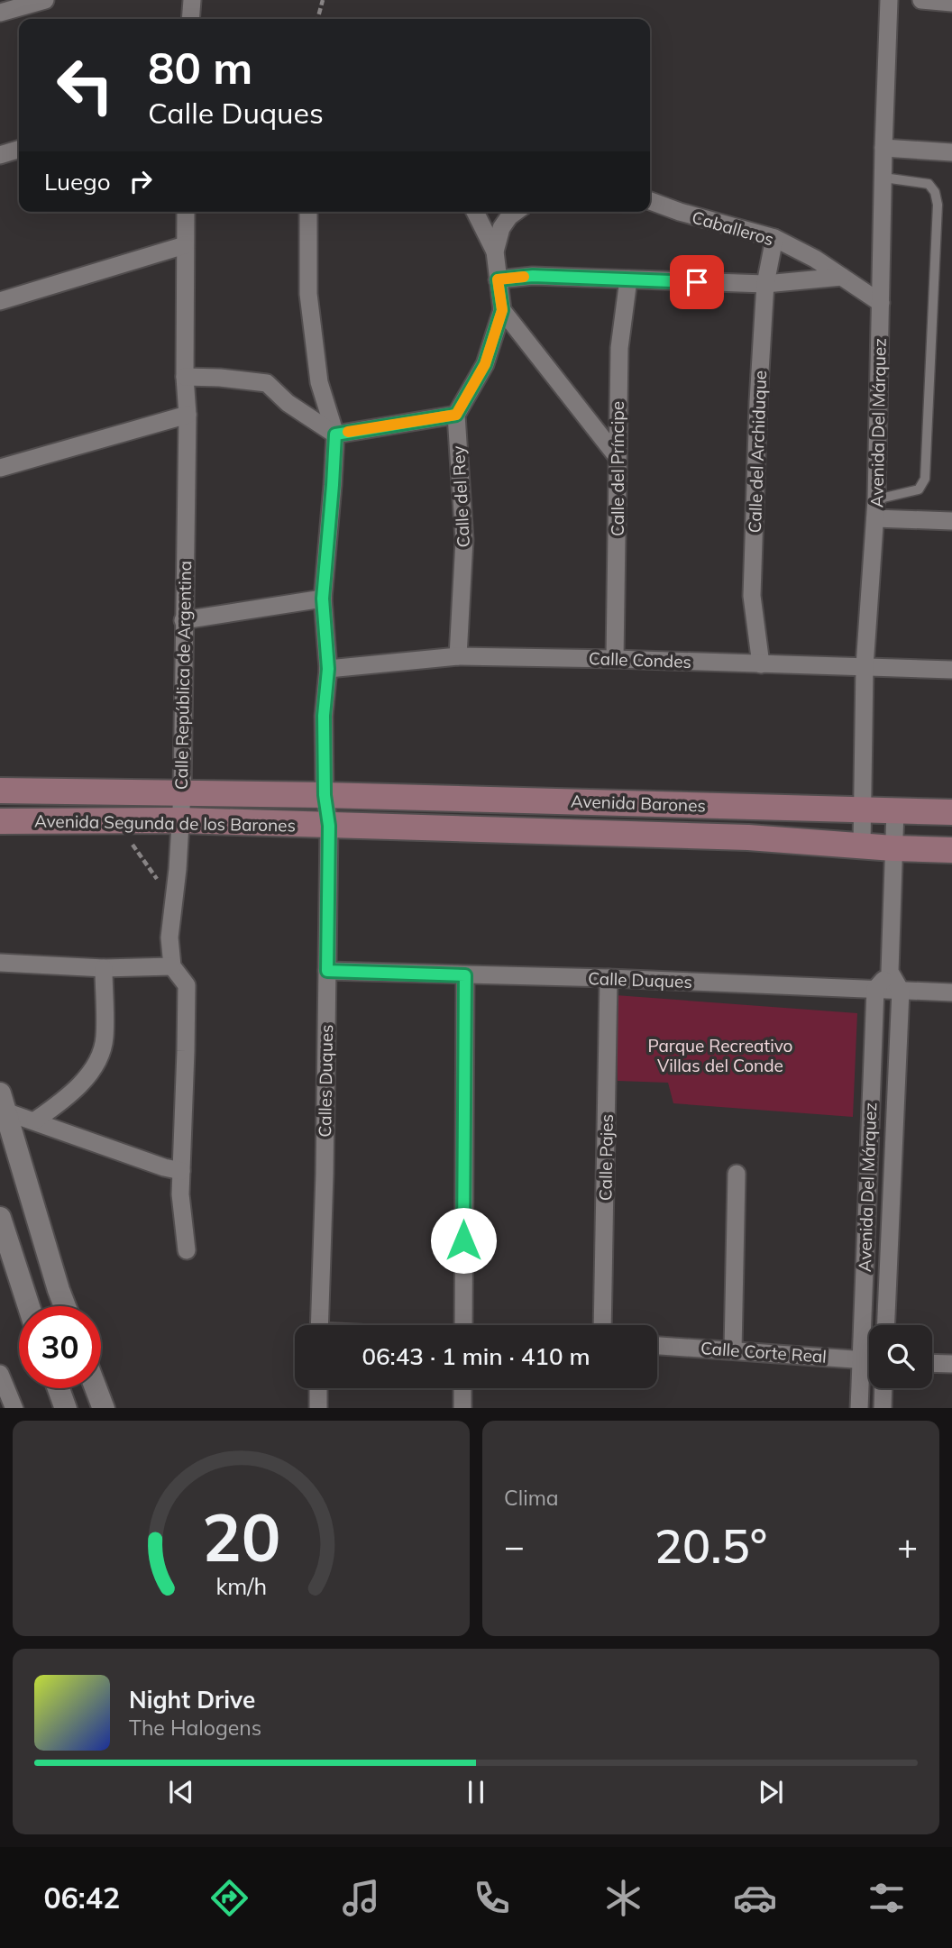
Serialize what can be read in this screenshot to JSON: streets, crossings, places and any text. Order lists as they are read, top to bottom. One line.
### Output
{"streets":{"main road":["Avenida Barones","Avenida Segunda de los Barones"],"street":["Caballeros","Avenida Del Márquez","Calle del Archiduque","Calle del Príncipe","Calle del Rey","Calle Condes","Calle República de Argentina","Calle Duques","Calles Duques","Calle Pajes","Calle Corte Real"]},"crossings":[["Caballeros","Avenida Del Márquez"],["Caballeros","Calle del Archiduque"],["Avenida Del Márquez","Calle Condes"],["Avenida Del Márquez","Avenida Barones"],["Avenida Del Márquez","Calle Duques"],["Avenida Del Márquez","Calle Corte Real"],["Calle del Archiduque","Calle Condes"],["Calle del Príncipe","Calle Condes"],["Calle del Rey","Calle Condes"],["Calle Condes","Calles Duques"],["Calle República de Argentina","Avenida Segunda de los Barones"],["Avenida Barones","Avenida Segunda de los Barones"],["Avenida Barones","Calles Duques"],["Avenida Segunda de los Barones","Calles Duques"],["Calle Duques","Calles Duques"],["Calle Duques","Calle Pajes"]],"parks":["Parque Recreativo Villas del Conde"],"page":{"turn":["80 m","Calle Duques"],"then":"Luego","limit":"30","trip":"06:43 · 1 min · 410 m","tile":"Clima","heat":["−","20.5°","+"],"song":["Night Drive","The Halogens"],"tabs":"06:42","gauge":["20","km/h"]}}
